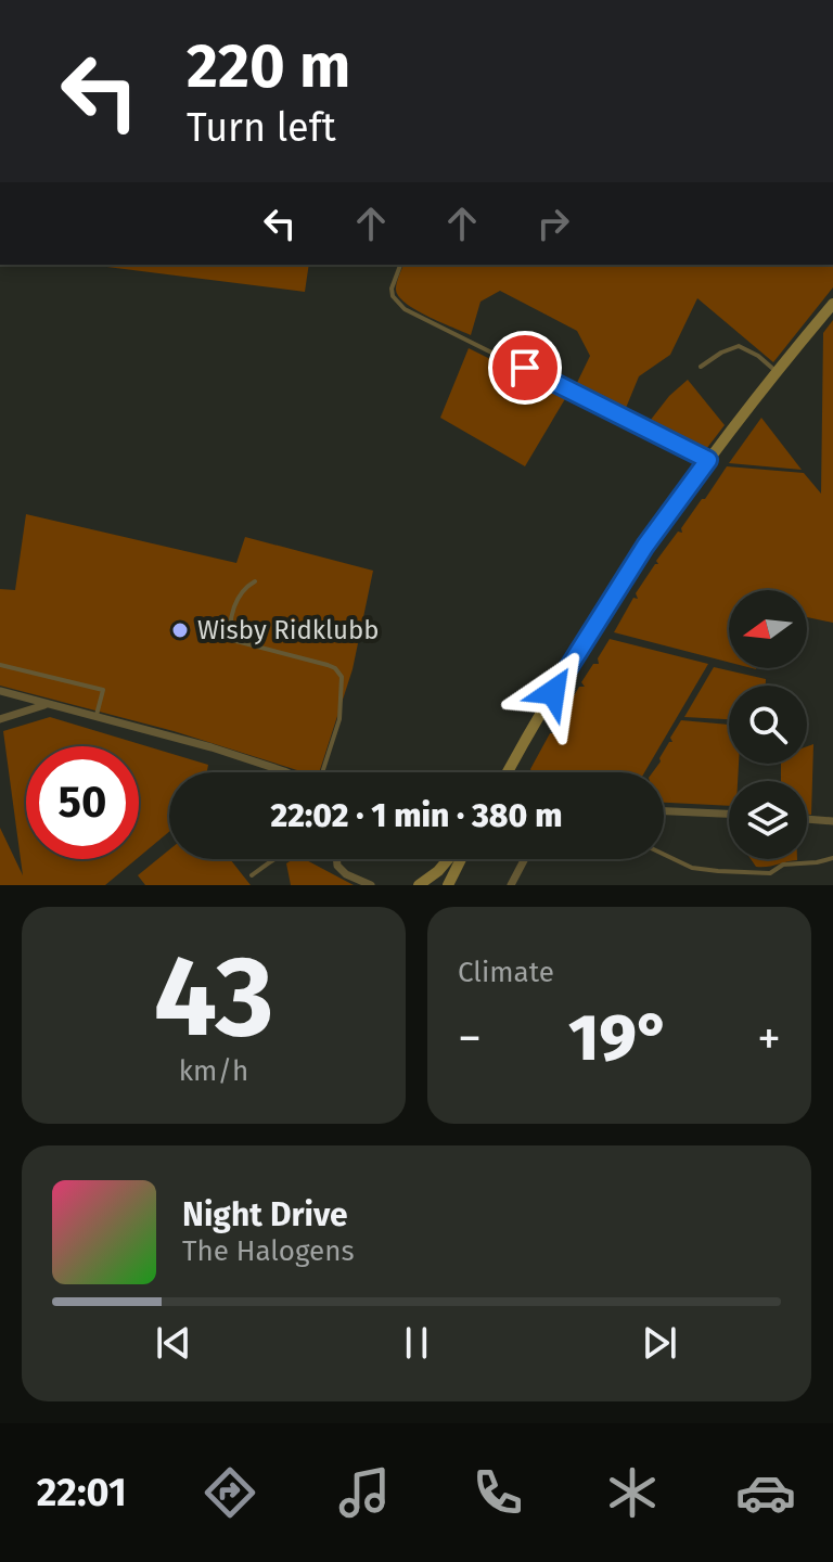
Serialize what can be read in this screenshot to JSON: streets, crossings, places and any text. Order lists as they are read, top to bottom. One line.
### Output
{"places":["Wisby Ridklubb"],"north":"left","page":{"turn":["220 m","Turn left"],"limit":"50","trip":"22:02 · 1 min · 380 m","tile":[["43","km/h"],"Climate"],"heat":["−","19°","+"],"song":["Night Drive","The Halogens"],"tabs":"22:01"}}
